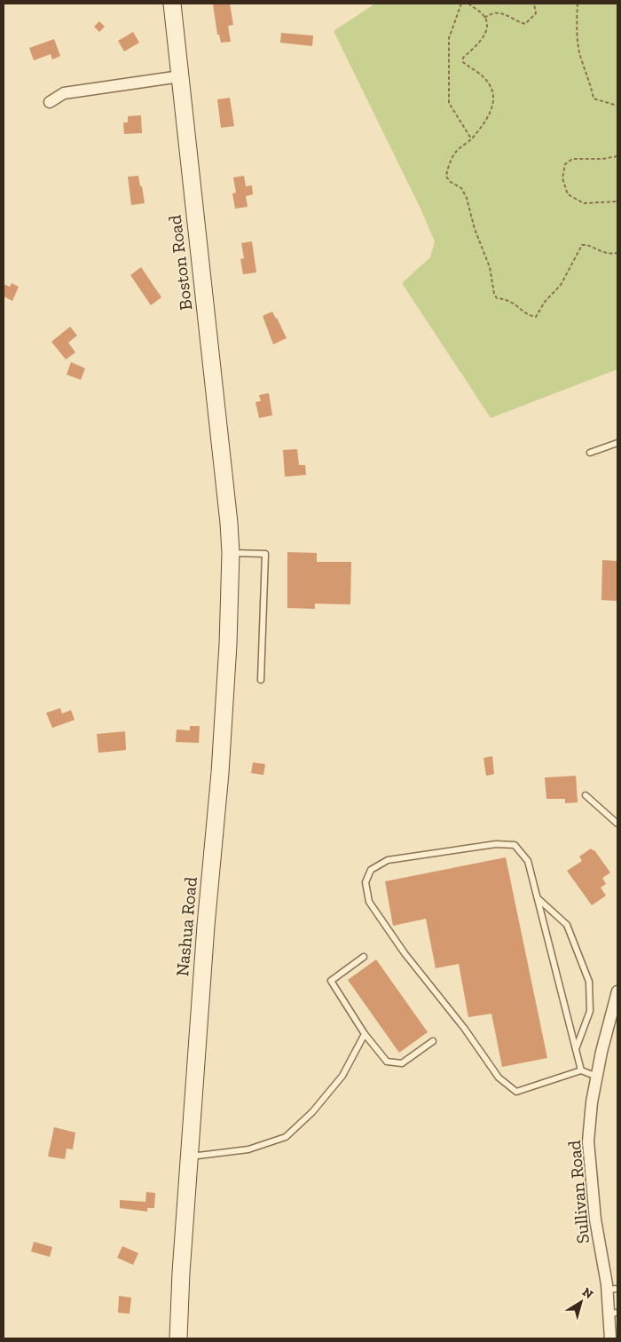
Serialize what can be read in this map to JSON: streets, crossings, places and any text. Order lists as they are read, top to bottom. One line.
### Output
{"streets":{"main road":["Boston Road","Nashua Road"],"street":["Sullivan Road"]},"crossings":[["Boston Road","Nashua Road"]],"north":"top right"}
